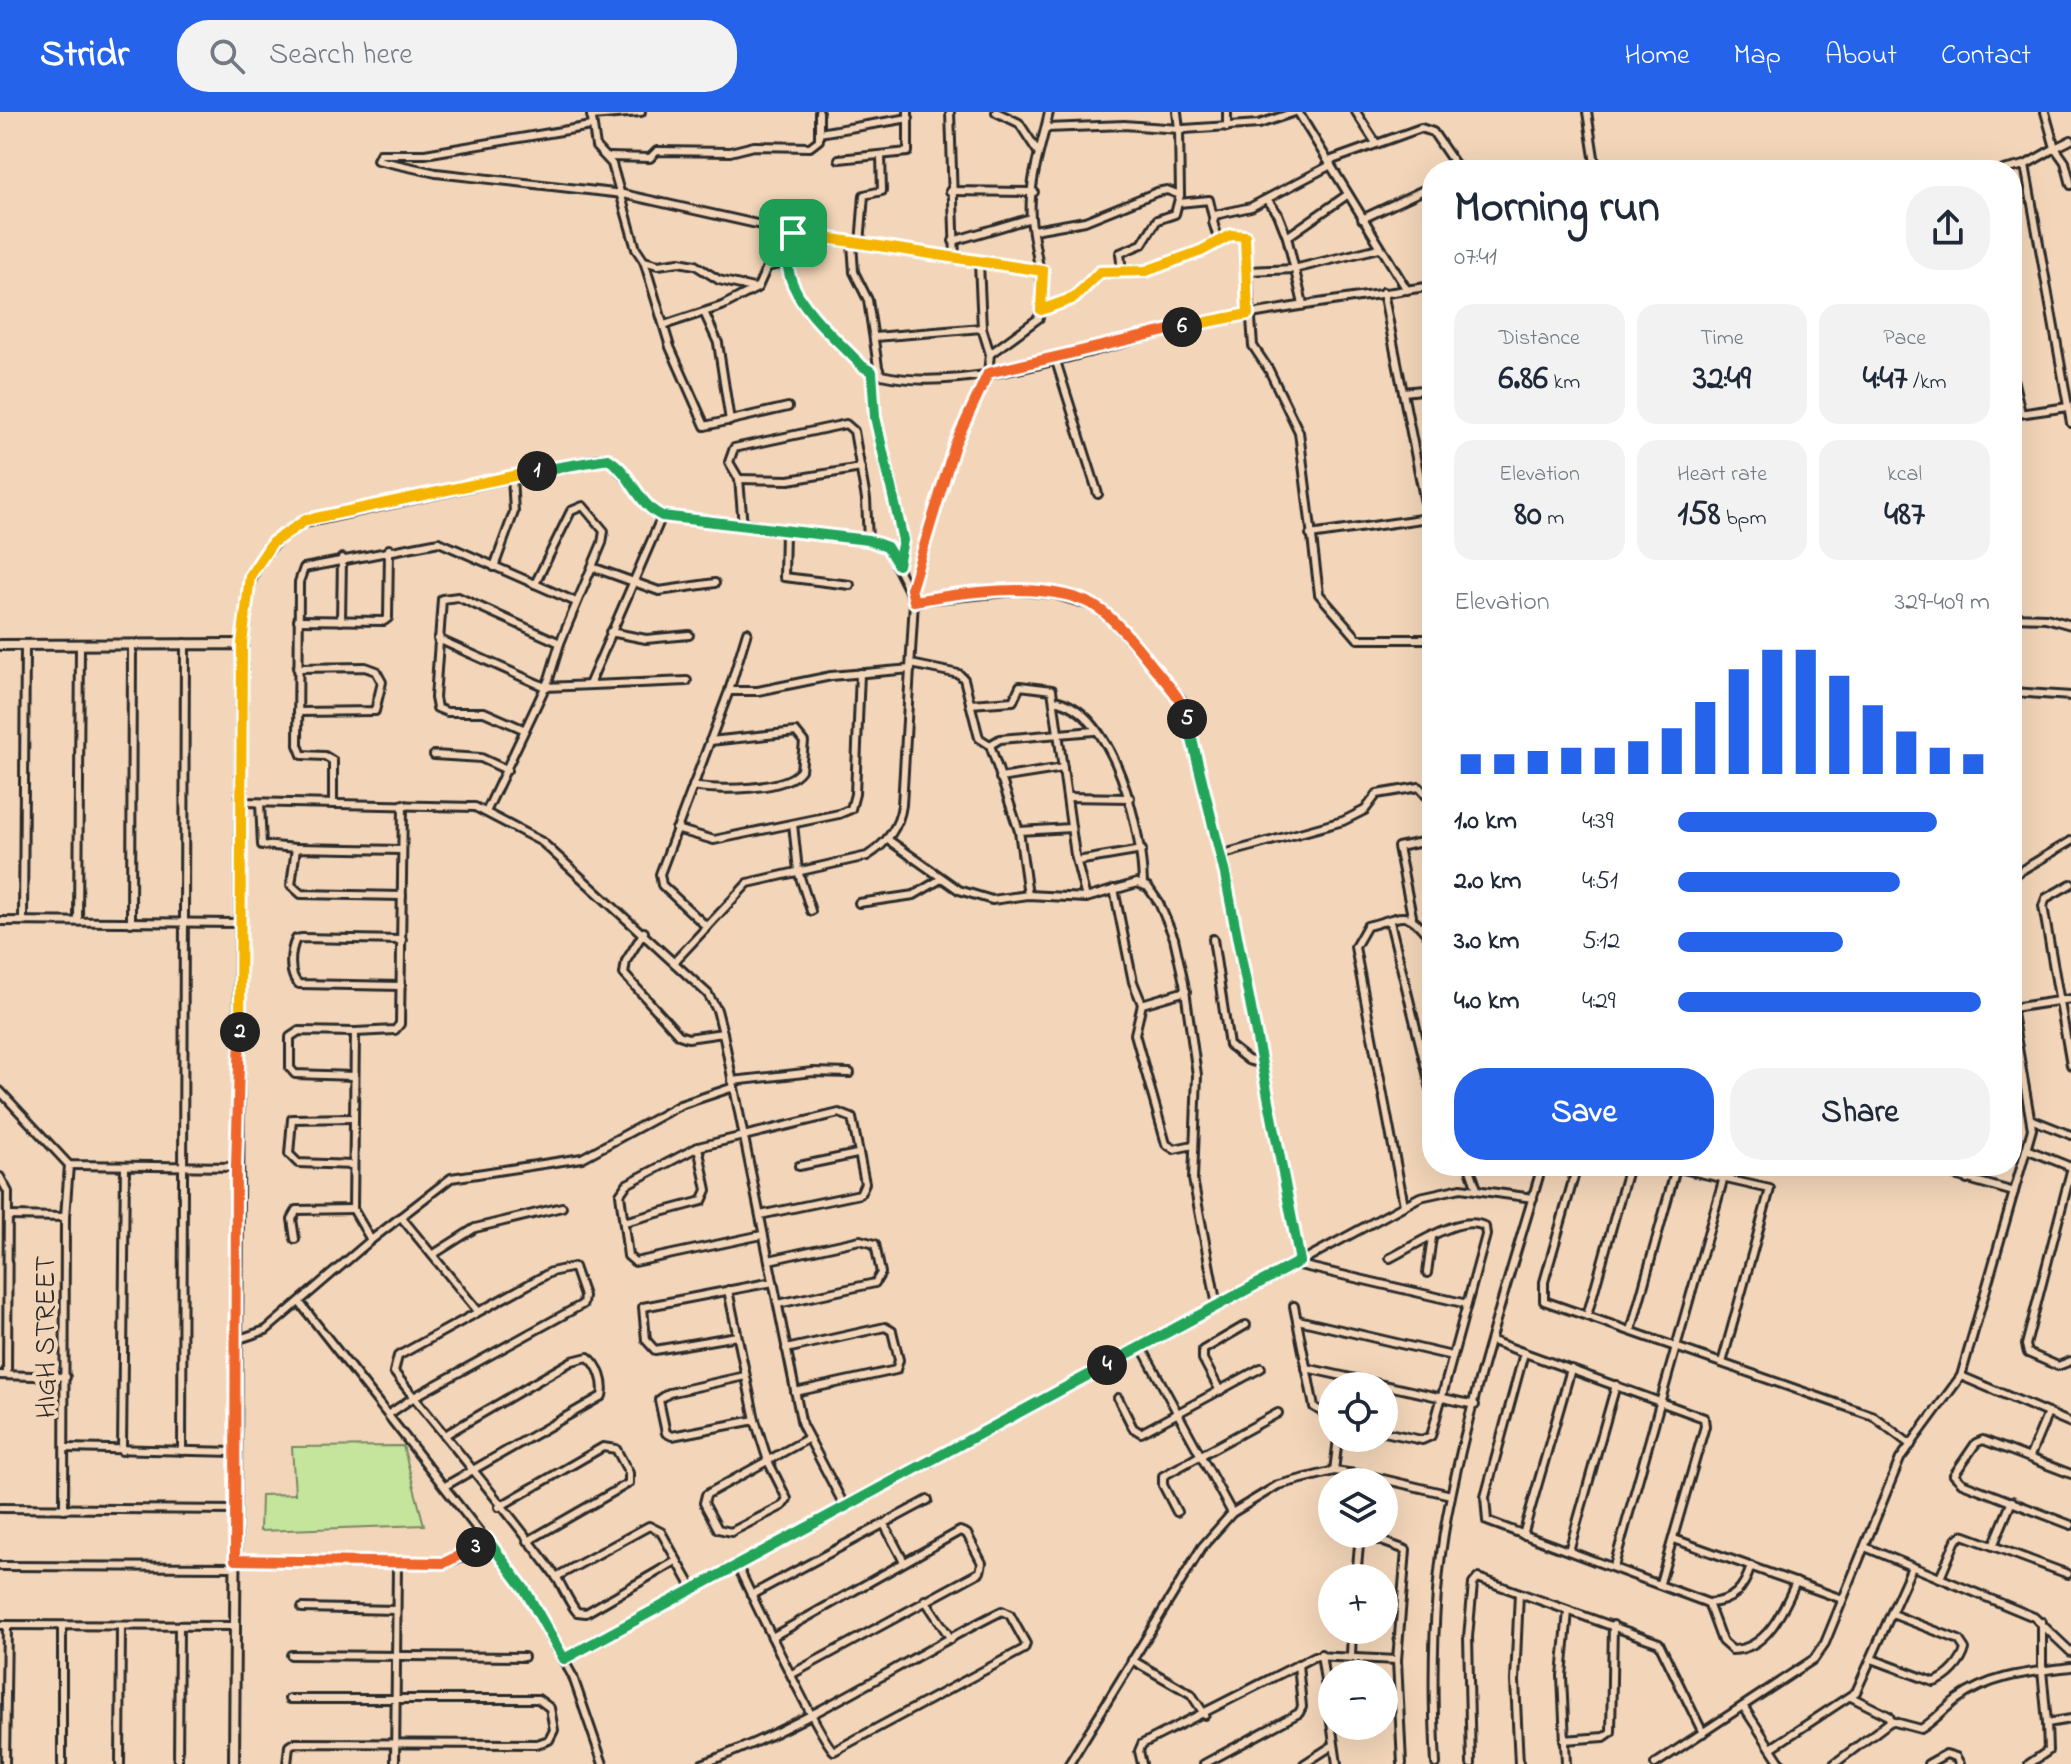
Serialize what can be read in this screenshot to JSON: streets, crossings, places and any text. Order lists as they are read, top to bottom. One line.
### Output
{"streets":{"street":["HIGH STREET"]},"page":{"header":"Stridr","search":"Search here","nav":["Home","Map","About","Contact"],"heading":["Morning run","07:41"],"stats":[["Distance","6.86 km"],["Time","32:49"],["Pace","4:47 /km"],["Elevation","80 m"],["Heart rate","158 bpm"],["kcal","487"]],"pins":["6","1","5","2","4","3"],"chart":["Elevation","329–409 m"],"list":[{"name":"1.0 km","note":"4:39"},{"name":"2.0 km","note":"4:51"},{"name":"3.0 km","note":"5:12"},{"name":"4.0 km","note":"4:29"}],"buttons":["Save","Share"],"map_buttons":["+","−"]}}
